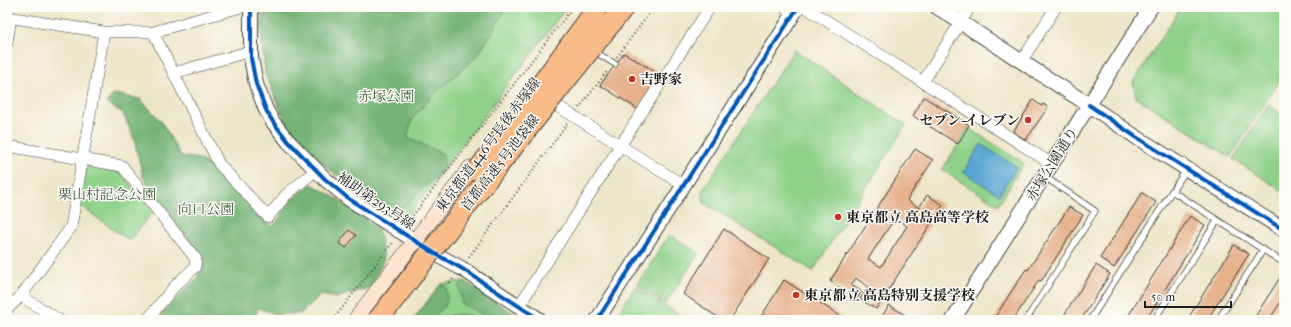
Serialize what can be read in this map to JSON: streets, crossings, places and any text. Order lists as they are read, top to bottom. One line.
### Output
{"streets":{"highway":["首都高速5号池袋線"],"main road":["東京都道446号長後赤塚線"],"street":["赤塚公園通り","補助第293号線"]},"crossings":[["東京都道446号長後赤塚線","補助第293号線"]],"parks":["赤塚公園","栗山村記念公園","向口公園"],"places":["吉野家","セブン-イレブン","東京都立 高島高等学校","東京都立 高島特別支援学校"],"scale_bar":"50 m"}
